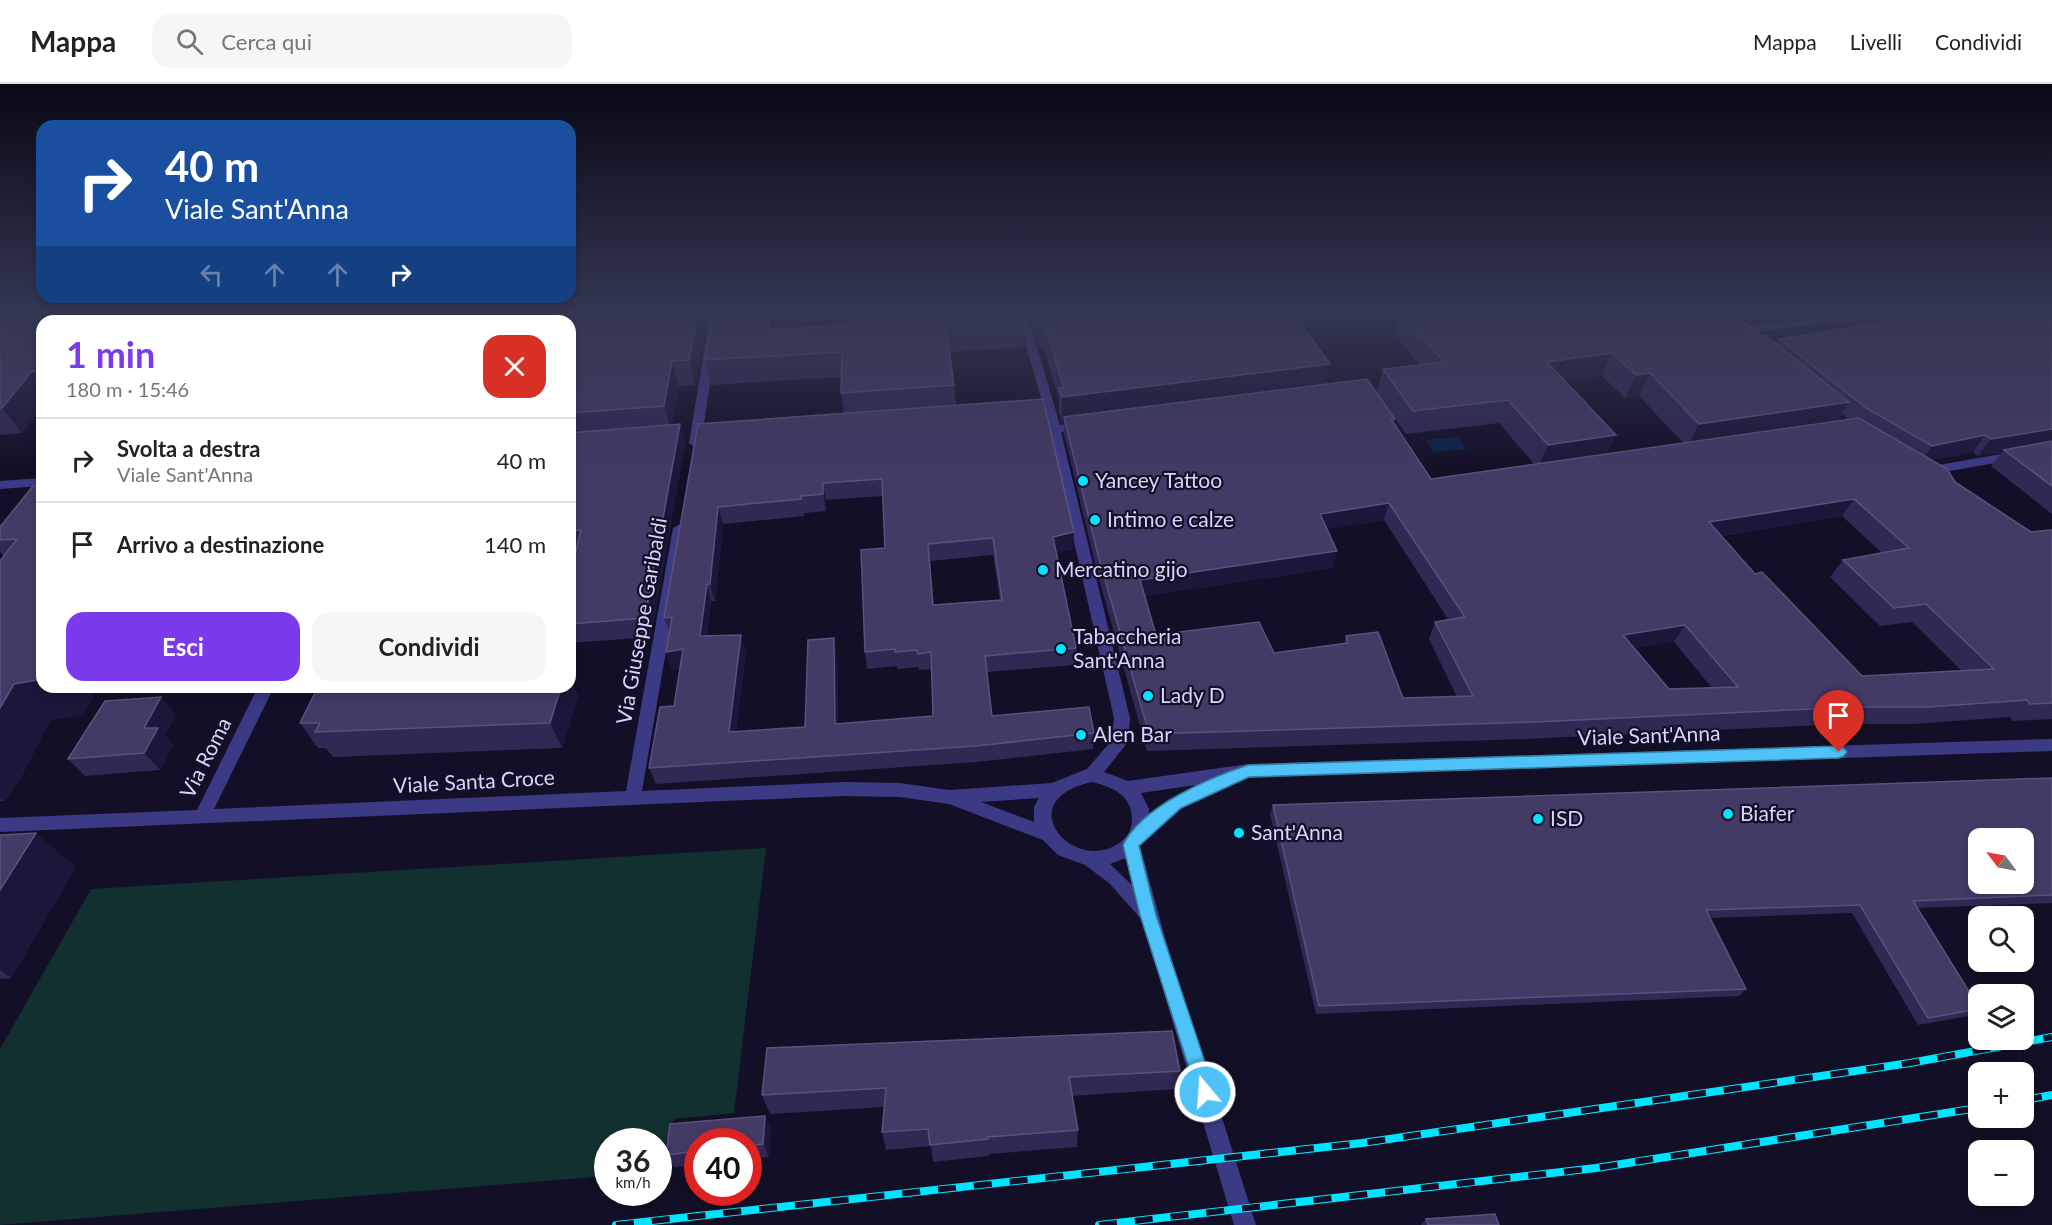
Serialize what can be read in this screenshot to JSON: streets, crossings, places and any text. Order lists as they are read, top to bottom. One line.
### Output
{"streets":{"street":["Via Giuseppe Garibaldi","Viale Sant'Anna","Via Roma","Viale Santa Croce"]},"crossings":[["Via Giuseppe Garibaldi","Viale Santa Croce"],["Viale Sant'Anna","Viale Santa Croce"],["Via Roma","Viale Santa Croce"]],"places":["Yancey Tattoo","Intimo e calze","Mercatino gijo","Tabaccheria Sant'Anna","Lady D","Alen Bar","Biafer","ISD","Sant'Anna"],"north":"top left","page":{"header":"Mappa","search":"Cerca qui","nav":["Mappa","Livelli","Condividi"],"turn":["40 m","Viale Sant'Anna"],"heading":["1 min","180 m · 15:46"],"list":[{"name":"Svolta a destra","note":"Viale Sant'Anna","value":"40 m"},{"name":"Arrivo a destinazione","value":"140 m"}],"buttons":["Esci","Condividi"],"map_buttons":["+","−"],"speed":"36 km/h","limit":"40"}}
